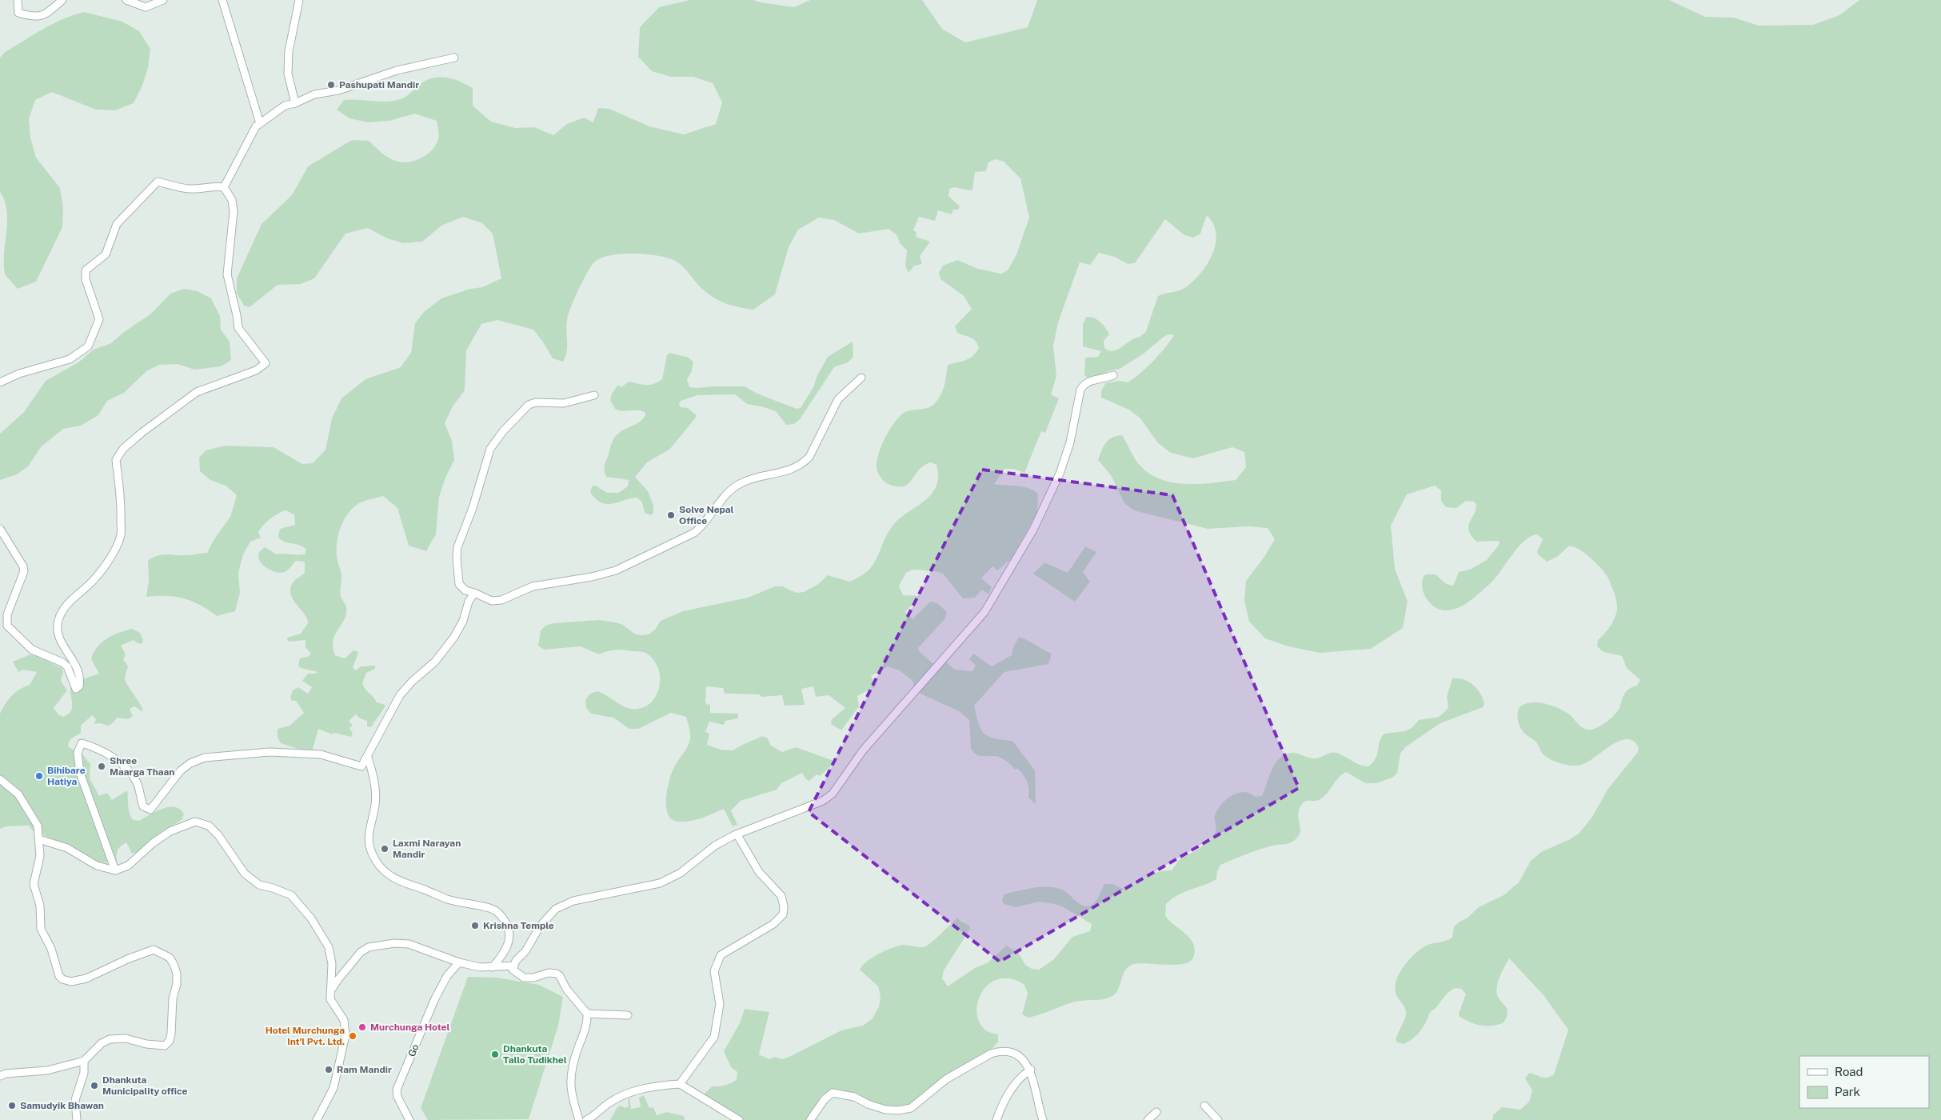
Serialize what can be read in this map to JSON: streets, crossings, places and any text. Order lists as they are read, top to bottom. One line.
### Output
{"streets":{"street":["Go"]},"places":["Pashupati Mandir","Solve Nepal Office","Shree Maarga Thaan","Bihibare Hatiya","Laxmi Narayan Mandir","Krishna Temple","Murchunga Hotel","Hotel Murchunga Int'l Pvt. Ltd.","Dhankuta Tallo Tudikhel","Ram Mandir","Dhankuta Municipality office","Samudyik Bhawan"],"legend":["Road","Park"]}
